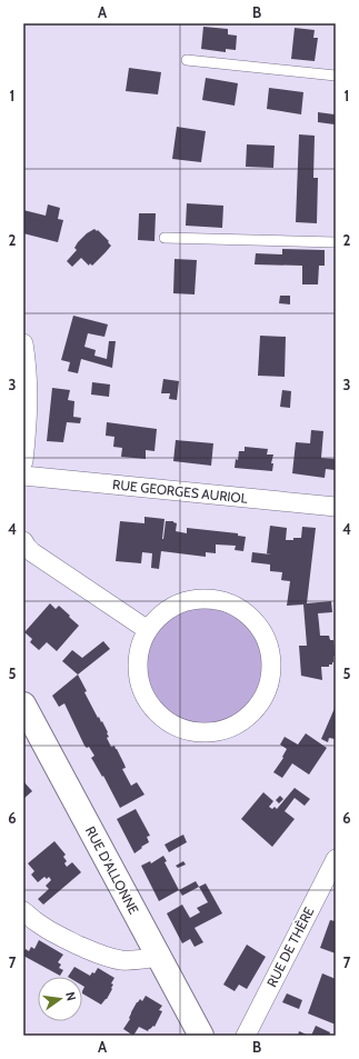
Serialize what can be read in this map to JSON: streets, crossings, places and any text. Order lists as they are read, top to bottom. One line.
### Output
{"streets":{"street":["RUE GEORGES AURIOL","RUE D'ALLONNE","RUE DE THÈRE"]},"north":"right","grid":{"columns":["A","B"],"rows":["1","2","3","4","5","6","7"]}}
